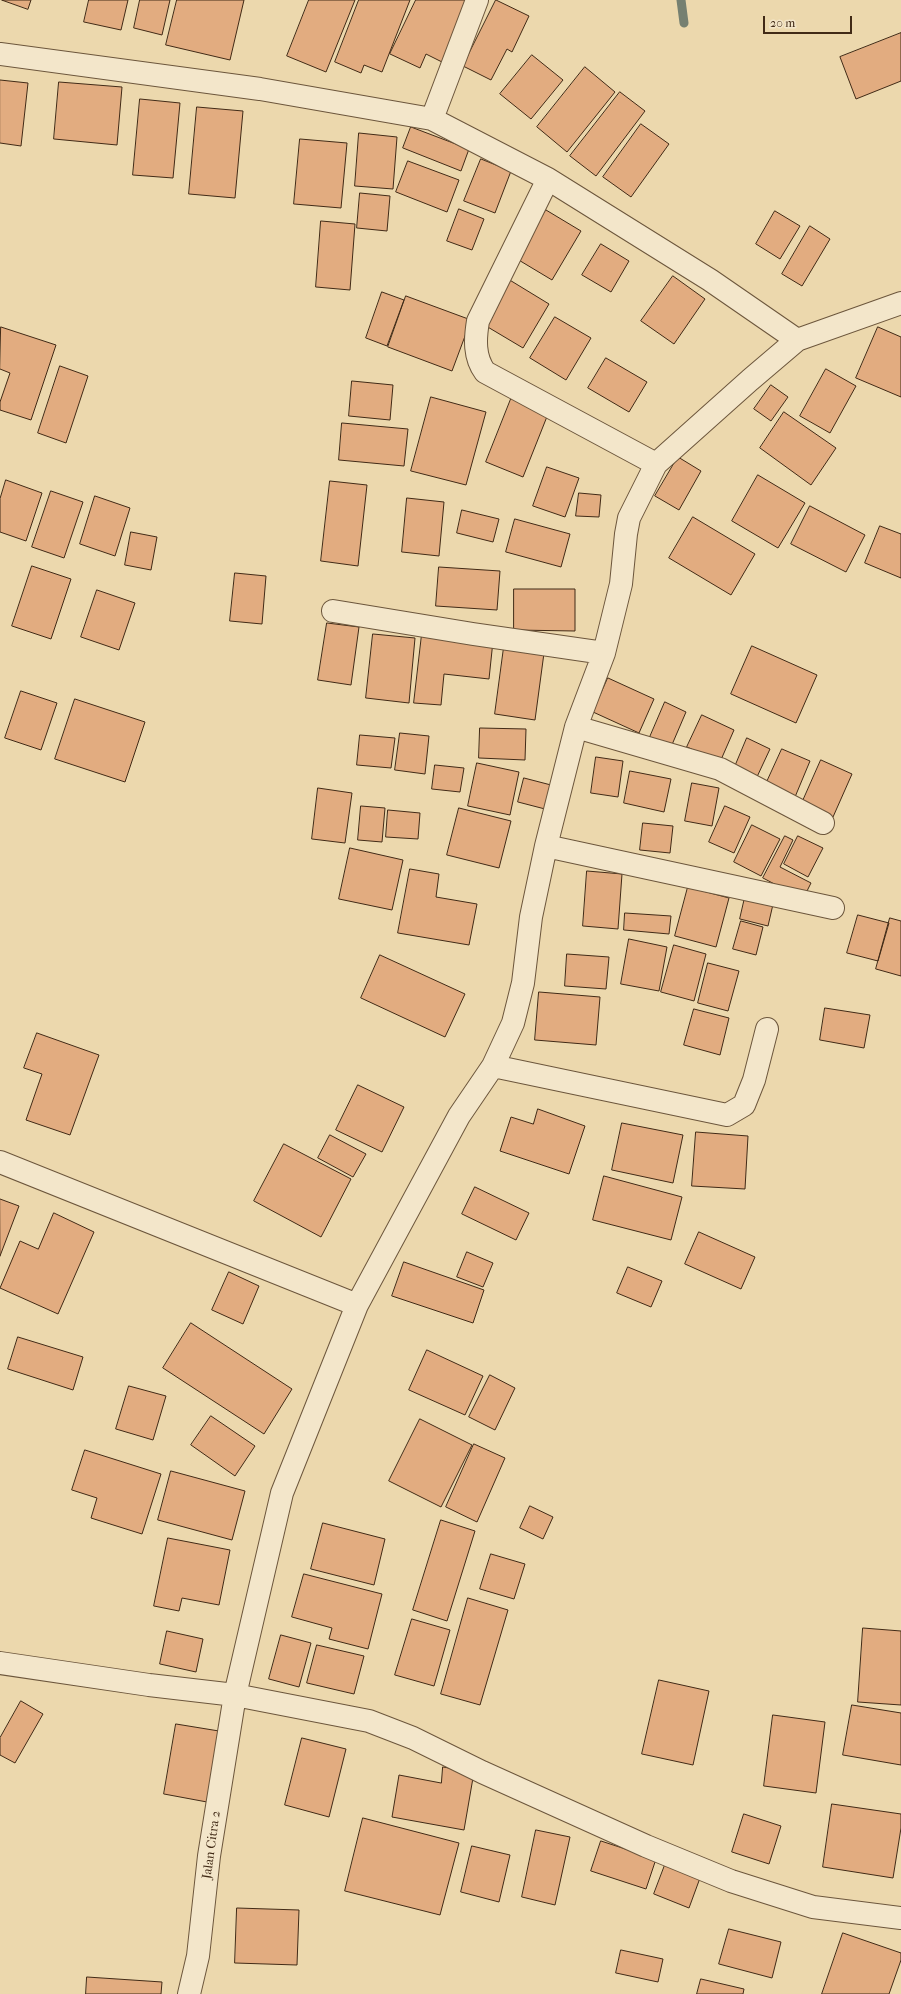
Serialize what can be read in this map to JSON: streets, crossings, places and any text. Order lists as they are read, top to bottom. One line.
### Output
{"streets":{"street":["Jalan Citra 2"]},"scale_bar":"20 m"}
